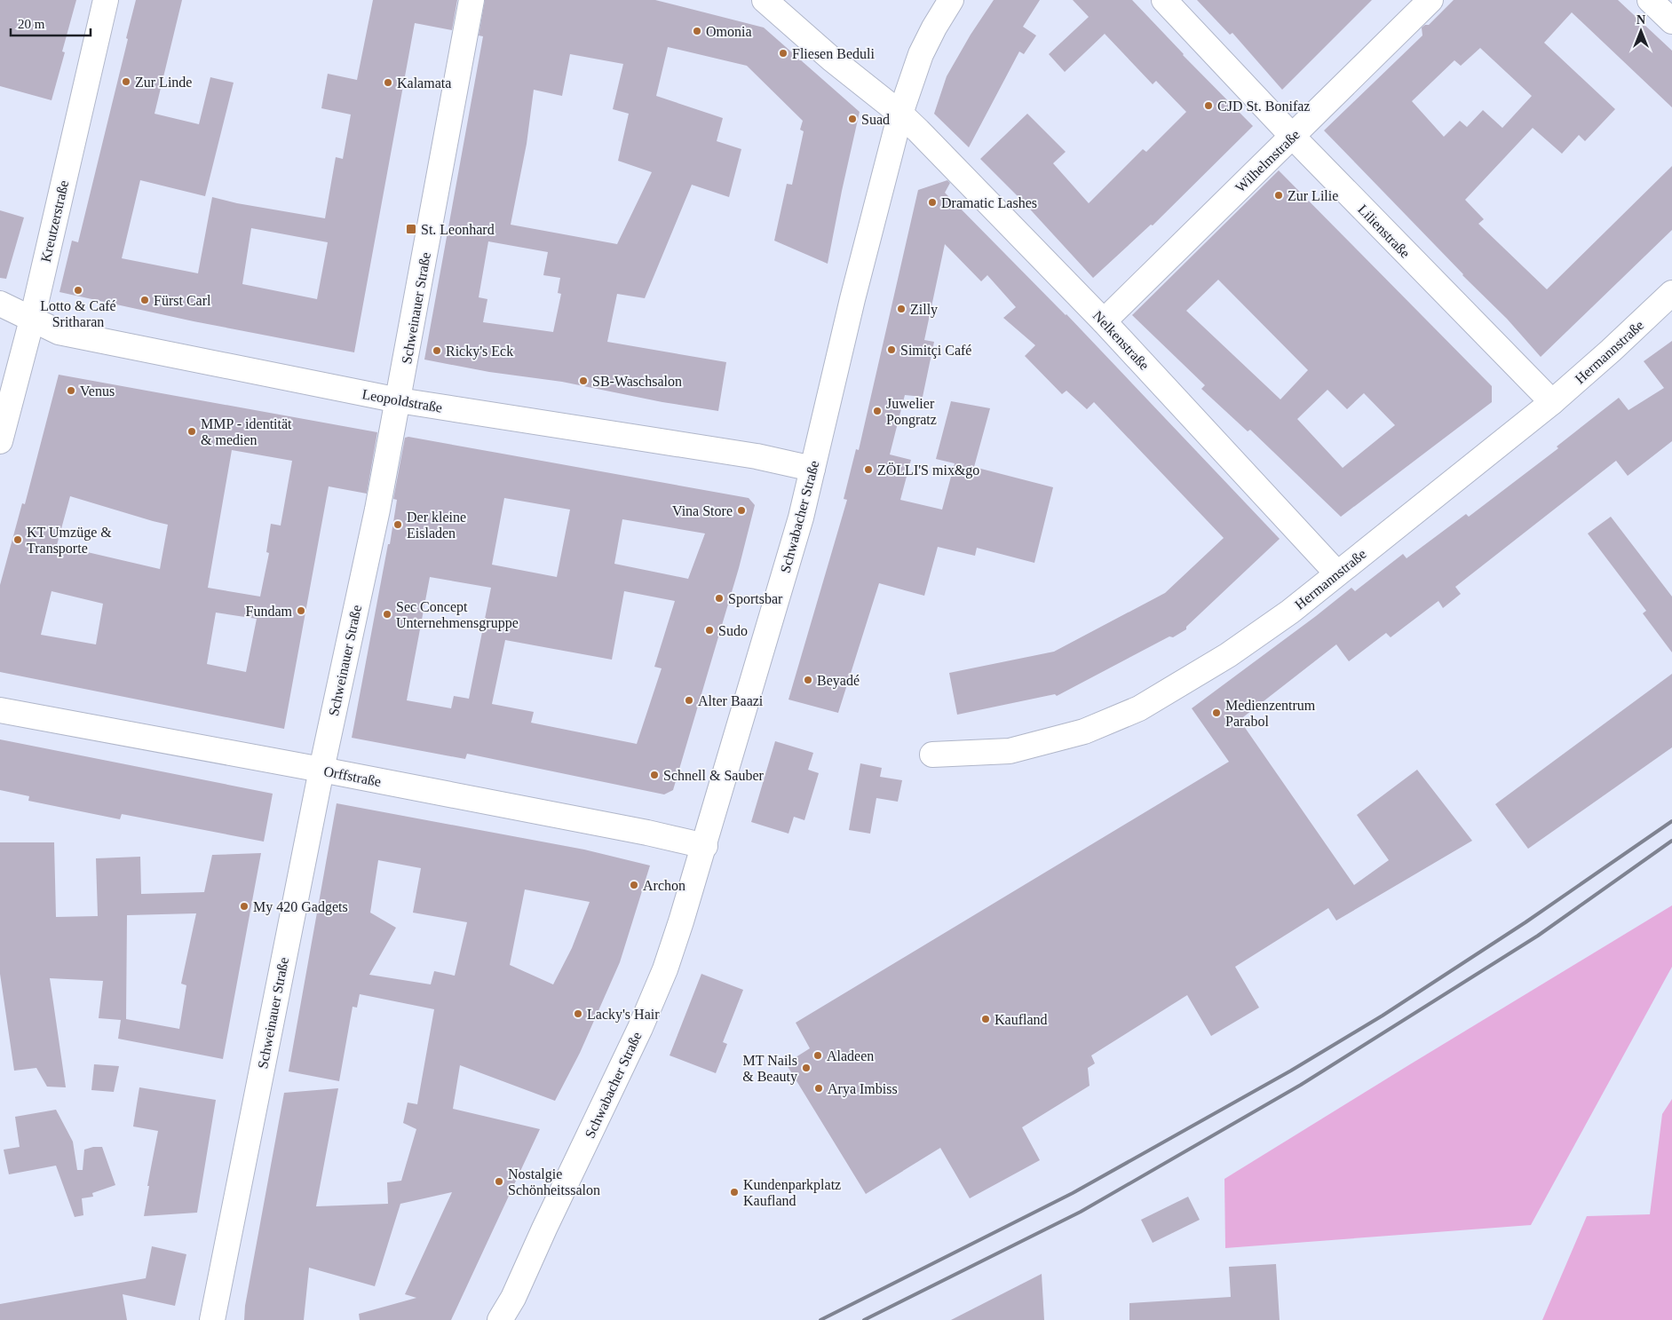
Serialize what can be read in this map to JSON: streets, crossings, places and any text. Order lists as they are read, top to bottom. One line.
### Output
{"streets":{"street":["Wilhelmstraße","Kreutzerstraße","Lilienstraße","Schweinauer Straße","Nelkenstraße","Hermannstraße","Leopoldstraße","Schwabacher Straße","Orffstraße"]},"crossings":[["Wilhelmstraße","Lilienstraße"],["Wilhelmstraße","Nelkenstraße"],["Kreutzerstraße","Leopoldstraße"],["Lilienstraße","Hermannstraße"],["Schweinauer Straße","Leopoldstraße"],["Schweinauer Straße","Orffstraße"],["Nelkenstraße","Hermannstraße"],["Nelkenstraße","Schwabacher Straße"],["Leopoldstraße","Schwabacher Straße"],["Schwabacher Straße","Orffstraße"]],"places":{"other":["Omonia","Fliesen Beduli","Zur Linde","Kalamata","CJD St. Bonifaz","Suad","Zur Lilie","Dramatic Lashes","Lotto & Café Sritharan","Fürst Carl","Zilly","Simitçi Café","Ricky's Eck","SB-Waschsalon","Venus","Juwelier Pongratz","MMP - identität & medien","ZÖLLI'S mix&go","Vina Store","Der kleine Eisladen","KT Umzüge & Transporte","Sportsbar","Fundam","Sec Concept Unternehmensgruppe","Sudo","Beyadé","Alter Baazi","Medienzentrum Parabol","Schnell & Sauber","Archon","My 420 Gadgets","Lacky's Hair","Kaufland","Aladeen","MT Nails & Beauty","Arya Imbiss","Nostalgie Schönheitssalon","Kundenparkplatz Kaufland"],"transit":["St. Leonhard"]},"scale_bar":"20 m","north":"top"}
